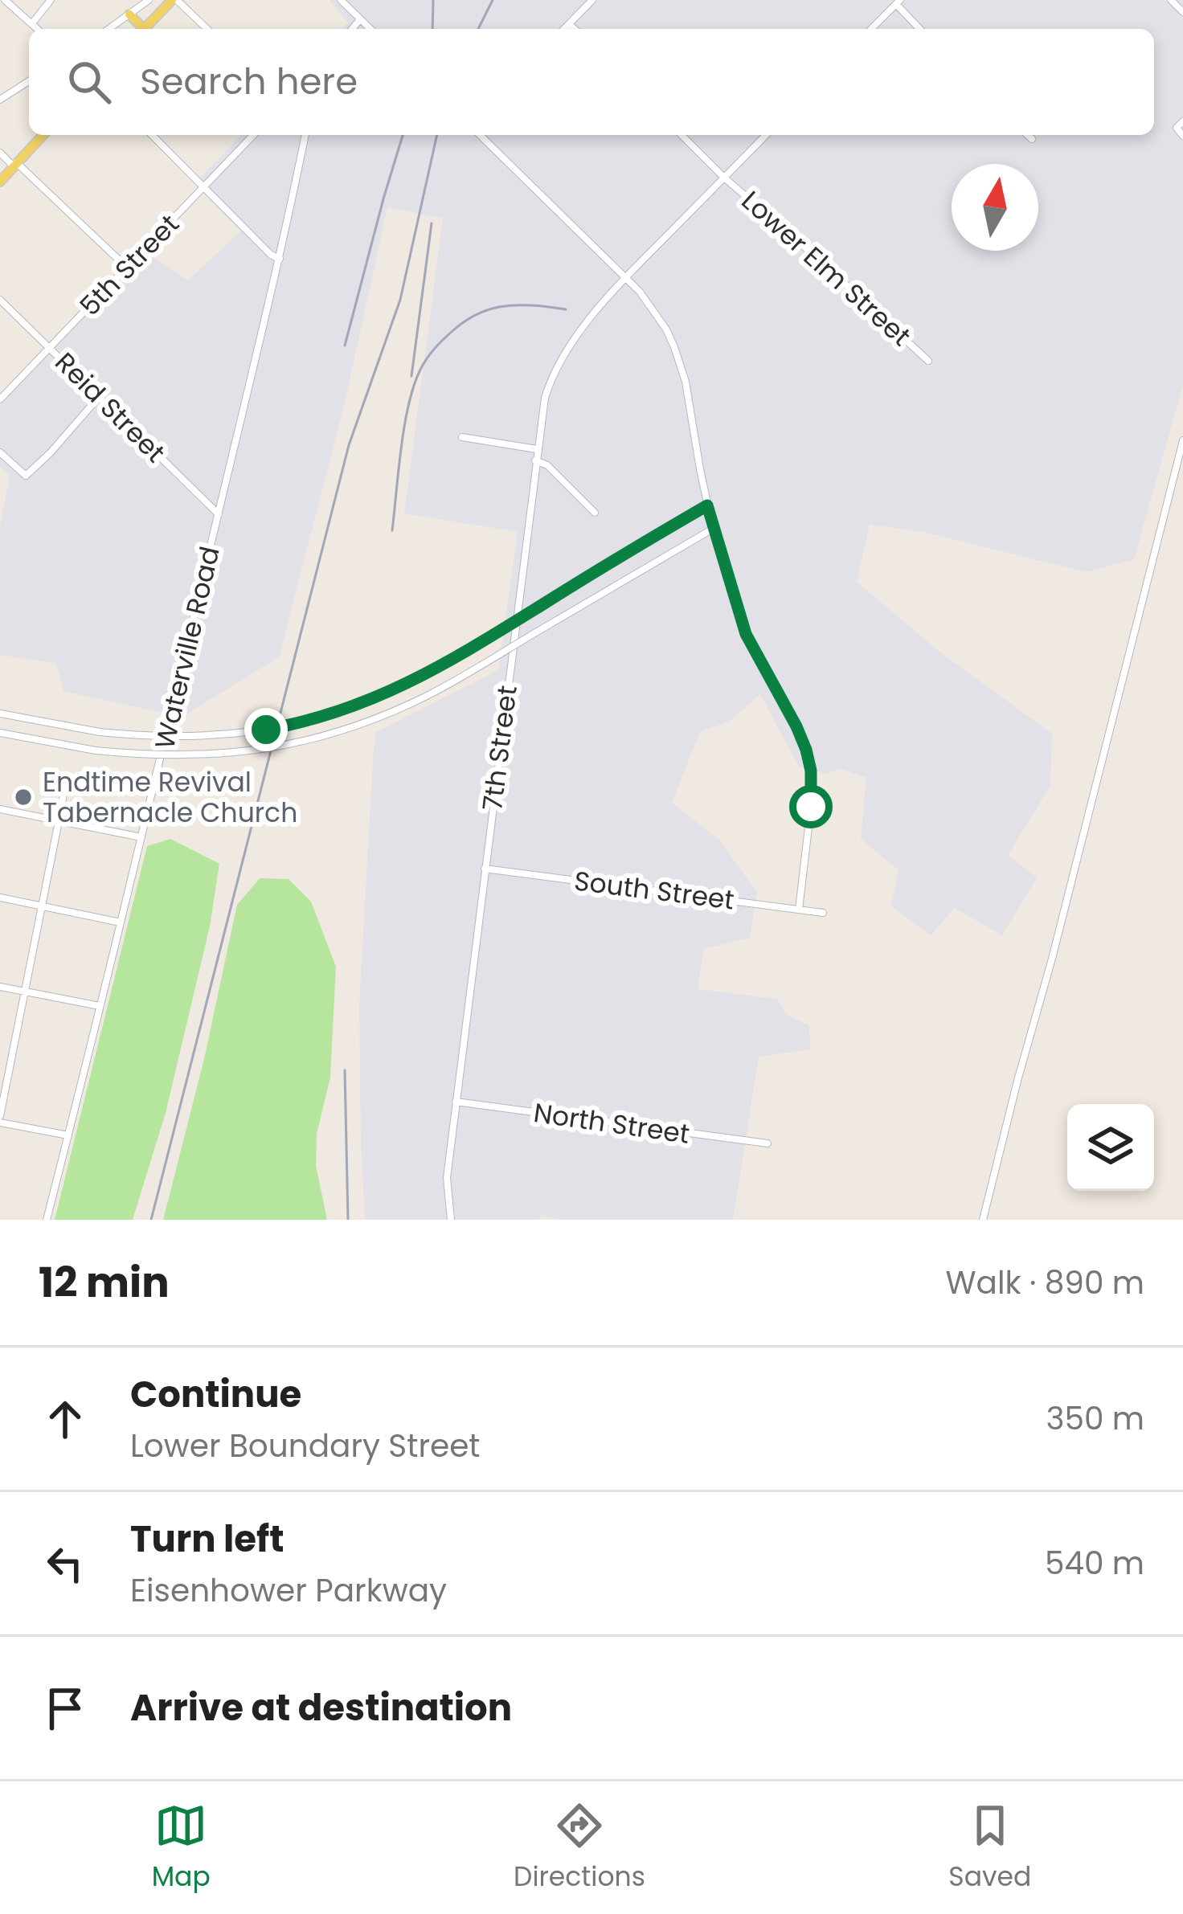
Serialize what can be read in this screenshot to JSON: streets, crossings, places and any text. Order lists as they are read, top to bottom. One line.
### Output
{"streets":{"street":["5th Street","Lower Elm Street","Reid Street","Waterville Road","7th Street","South Street","North Street"]},"crossings":[["5th Street","Reid Street"],["Lower Elm Street","7th Street"],["Reid Street","Waterville Road"],["7th Street","South Street"],["7th Street","North Street"]],"places":["Endtime Revival Tabernacle Church"],"north":"top","page":{"search":"Search here","heading":["12 min","Walk · 890 m"],"list":[["Continue","Lower Boundary Street","350 m"],["Turn left","Eisenhower Parkway","540 m"],"Arrive at destination"],"nav":["Map","Directions","Saved"]}}
